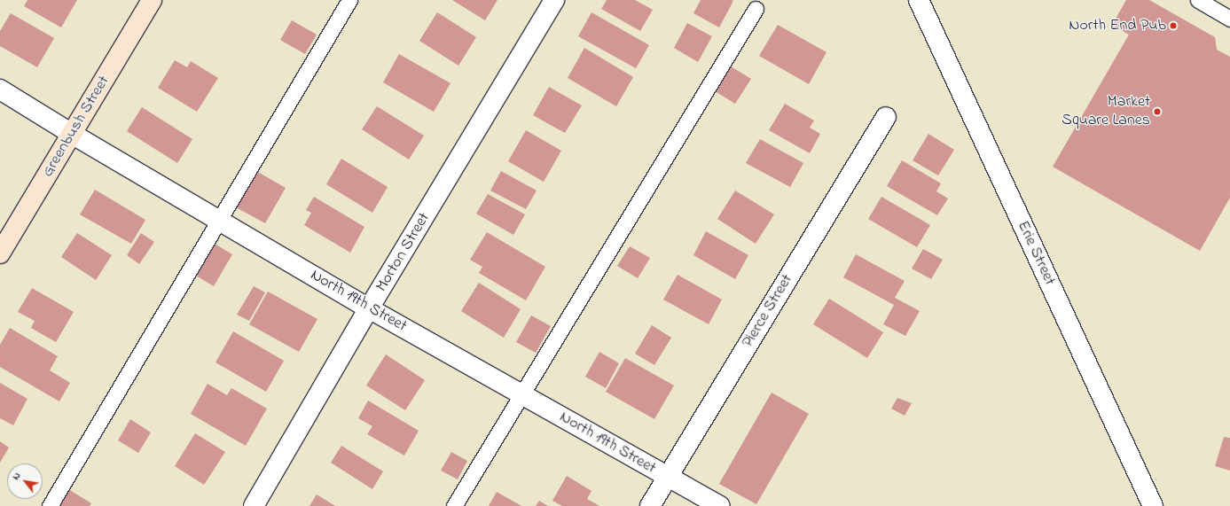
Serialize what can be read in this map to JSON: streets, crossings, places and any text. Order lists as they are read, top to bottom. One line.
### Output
{"streets":{"main road":["Greenbush Street"],"street":["Morton Street","Erie Street","North 19th Street","Pierce Street"]},"crossings":[["Greenbush Street","North 19th Street"],["Morton Street","North 19th Street"],["North 19th Street","Pierce Street"]],"places":["North End Pub","Market Square Lanes"],"north":"top left"}
